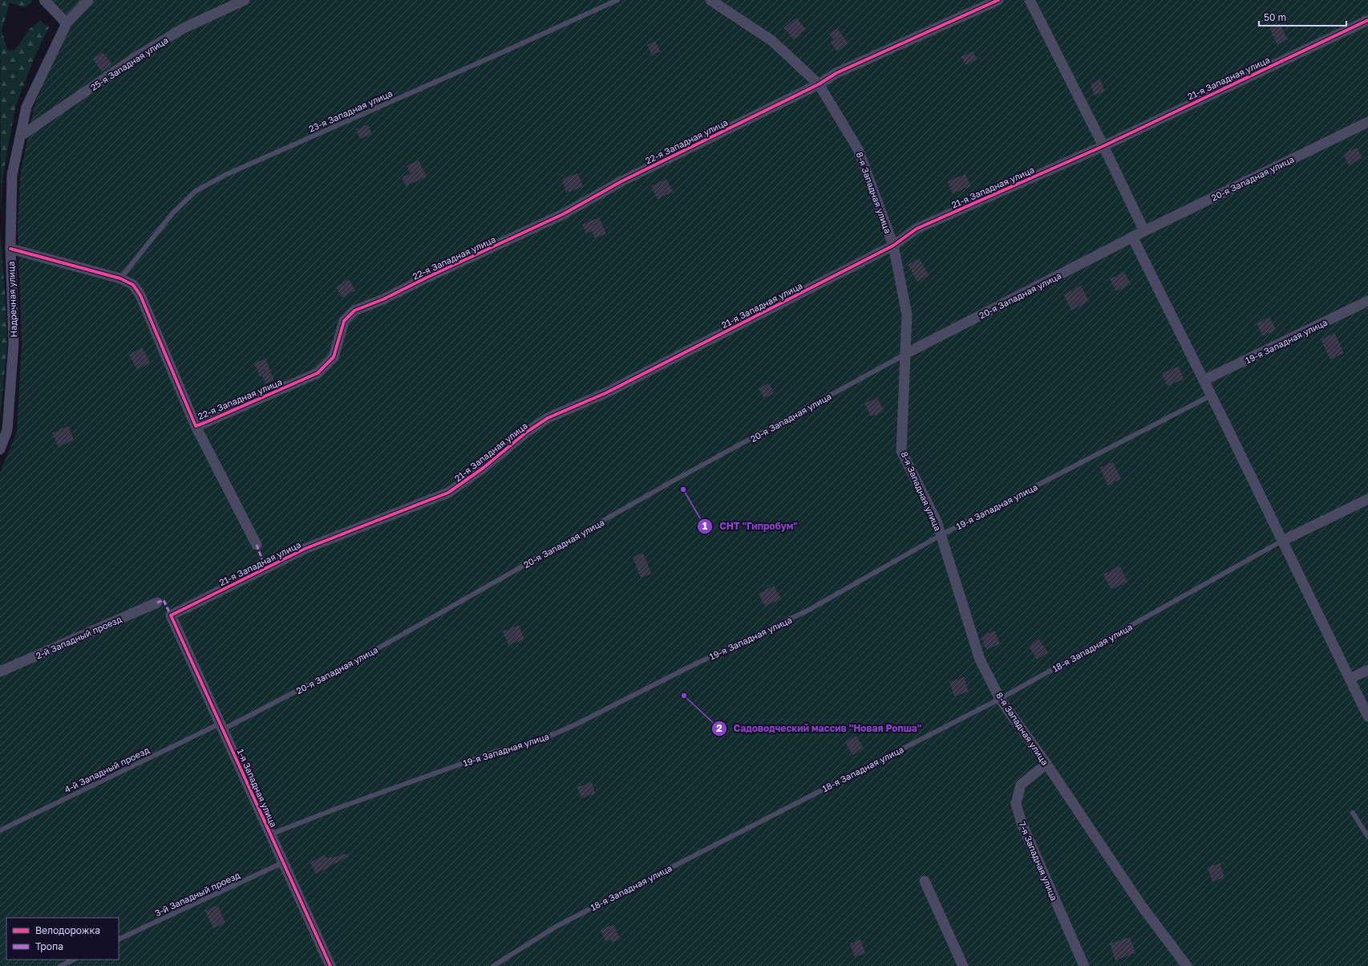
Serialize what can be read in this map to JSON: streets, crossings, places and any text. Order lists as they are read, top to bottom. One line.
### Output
{"streets":{"street":["25-я Западная улица","21-я Западная улица","22-я Западная улица","20-я Западная улица","8-я Западная улица","Надречная улица","19-я Западная улица","2-й Западный проезд","18-я Западная улица","1-я Западная улица","7-я Западная улица"],"lane":["23-я Западная улица","4-й Западный проезд","3-й Западный проезд"]},"crossings":[["25-я Западная улица","Надречная улица"],["21-я Западная улица","8-я Западная улица"],["21-я Западная улица","1-я Западная улица"],["23-я Западная улица","22-я Западная улица"],["22-я Западная улица","8-я Западная улица"],["22-я Западная улица","Надречная улица"],["20-я Западная улица","8-я Западная улица"],["20-я Западная улица","4-й Западный проезд"],["20-я Западная улица","1-я Западная улица"],["8-я Западная улица","19-я Западная улица"],["8-я Западная улица","18-я Западная улица"],["8-я Западная улица","7-я Западная улица"],["19-я Западная улица","1-я Западная улица"],["4-й Западный проезд","1-я Западная улица"],["1-я Западная улица","3-й Западный проезд"]],"places":["СНТ \"Гипробум\"","Садоводческий массив \"Новая Ропша\""],"legend":["Велодорожка","Тропа"],"scale_bar":"50 m"}
